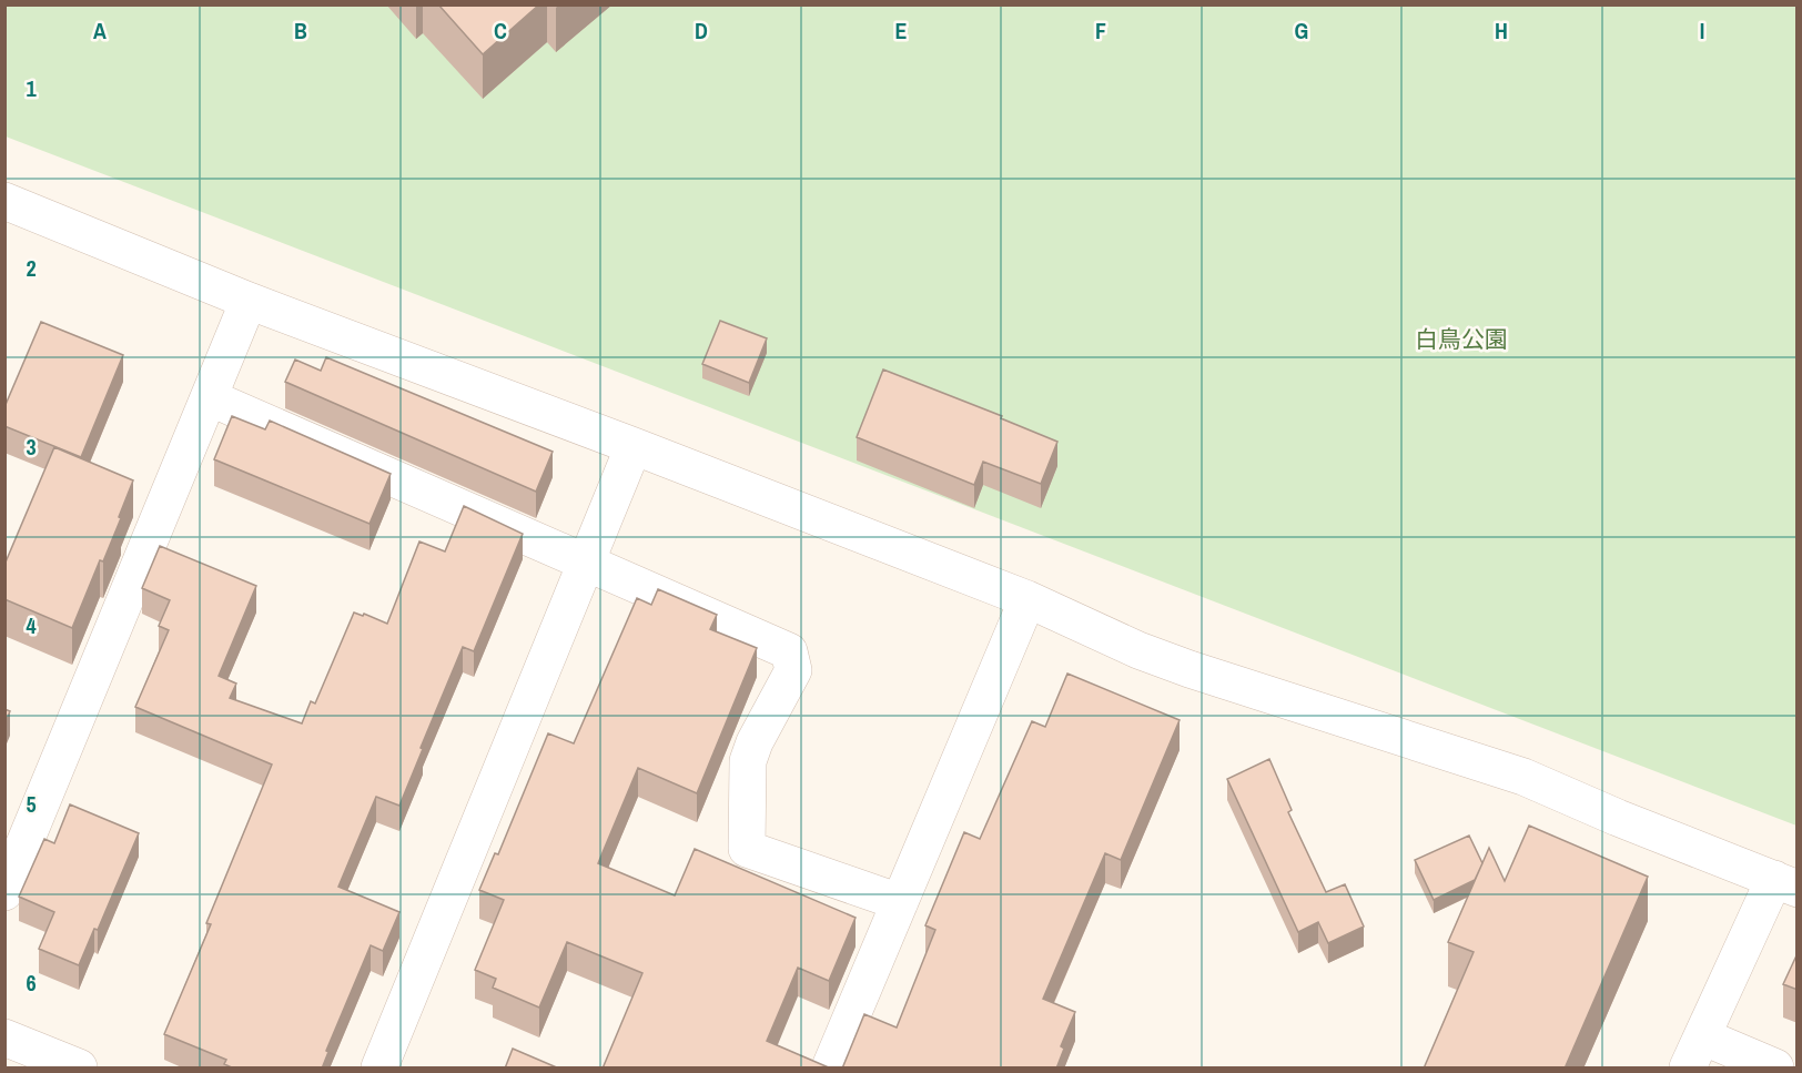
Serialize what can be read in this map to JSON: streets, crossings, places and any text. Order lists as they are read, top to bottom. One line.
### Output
{"parks":["白鳥公園"],"grid":{"columns":["A","B","C","D","E","F","G","H","I"],"rows":["1","2","3","4","5","6"]}}
